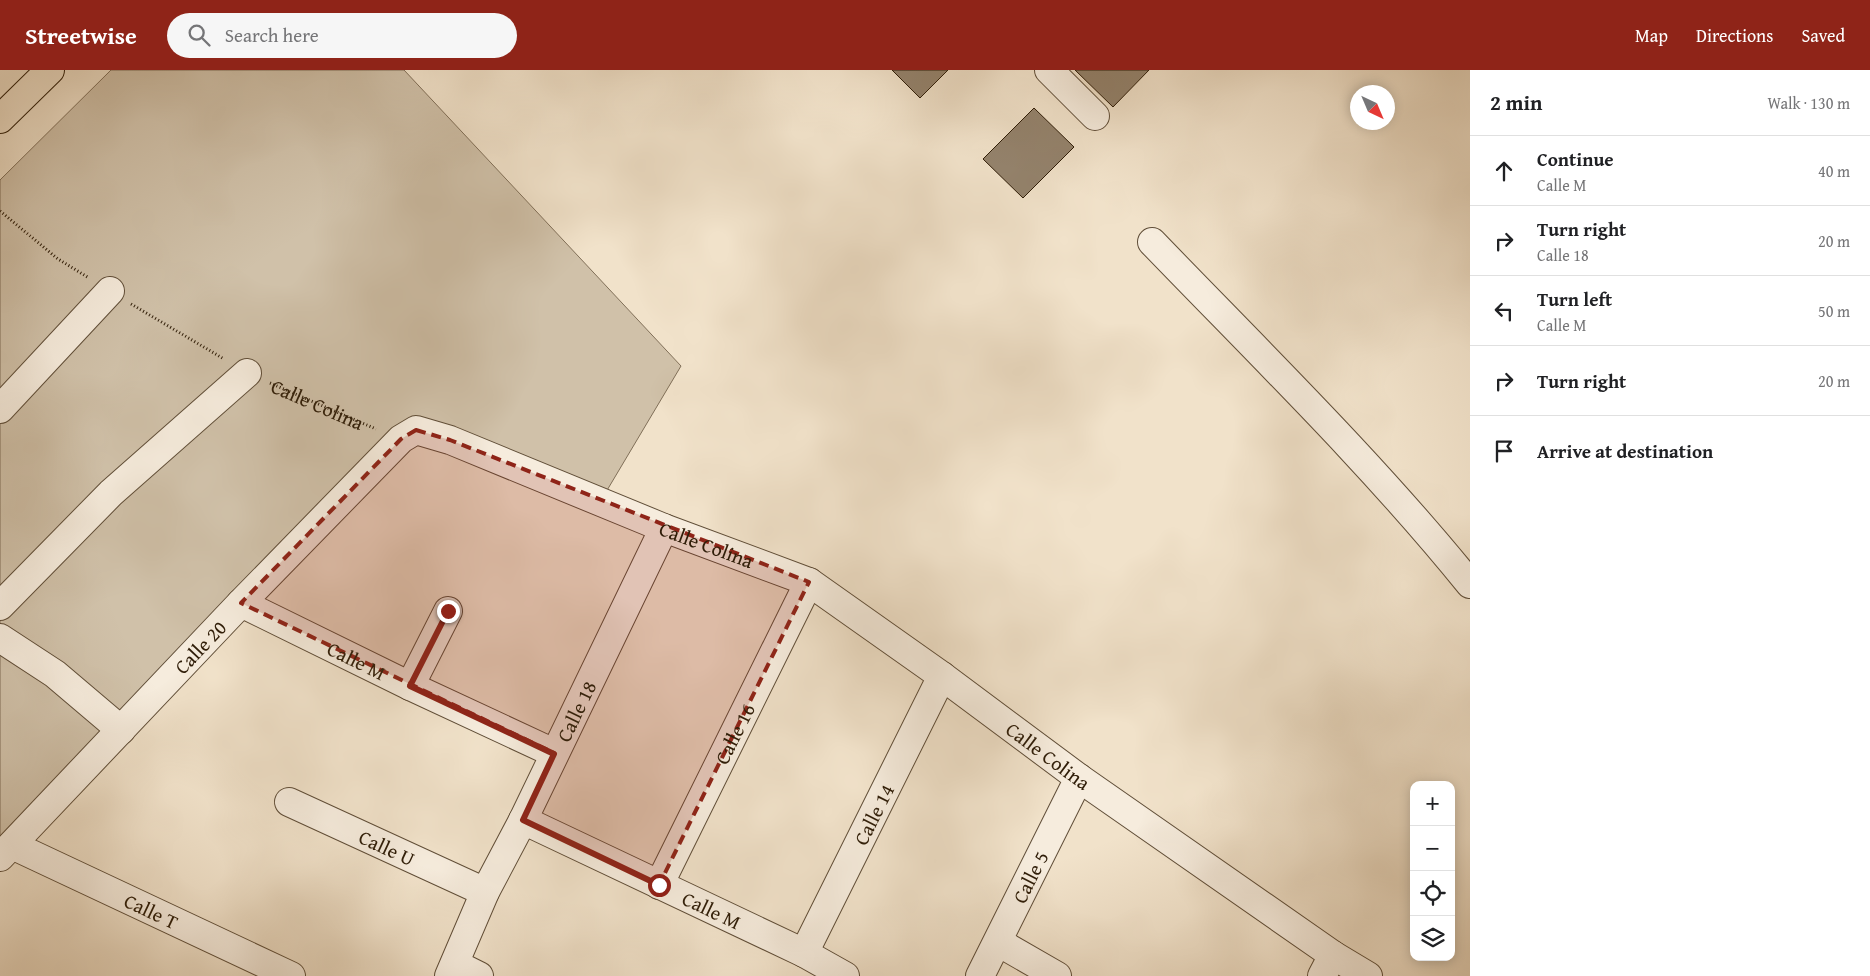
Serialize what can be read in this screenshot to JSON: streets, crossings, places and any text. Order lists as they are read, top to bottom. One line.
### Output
{"streets":{"street":["Calle Colina","Calle 20","Calle M","Calle 18","Calle 16","Calle 14","Calle U","Calle 5","Calle T"]},"crossings":[["Calle Colina","Calle 20"],["Calle Colina","Calle 18"],["Calle Colina","Calle 16"],["Calle Colina","Calle 14"],["Calle Colina","Calle 5"],["Calle 20","Calle M"],["Calle 20","Calle T"],["Calle M","Calle 18"],["Calle M","Calle 16"],["Calle M","Calle 14"],["Calle 18","Calle U"]],"north":"bottom right","page":{"header":"Streetwise","search":"Search here","nav":["Map","Directions","Saved"],"heading":["2 min","Walk · 130 m"],"list":[["Continue","Calle M","40 m"],["Turn right","Calle 18","20 m"],["Turn left","Calle M","50 m"],["Turn right","20 m"],"Arrive at destination"],"map_buttons":["+","−"]}}
